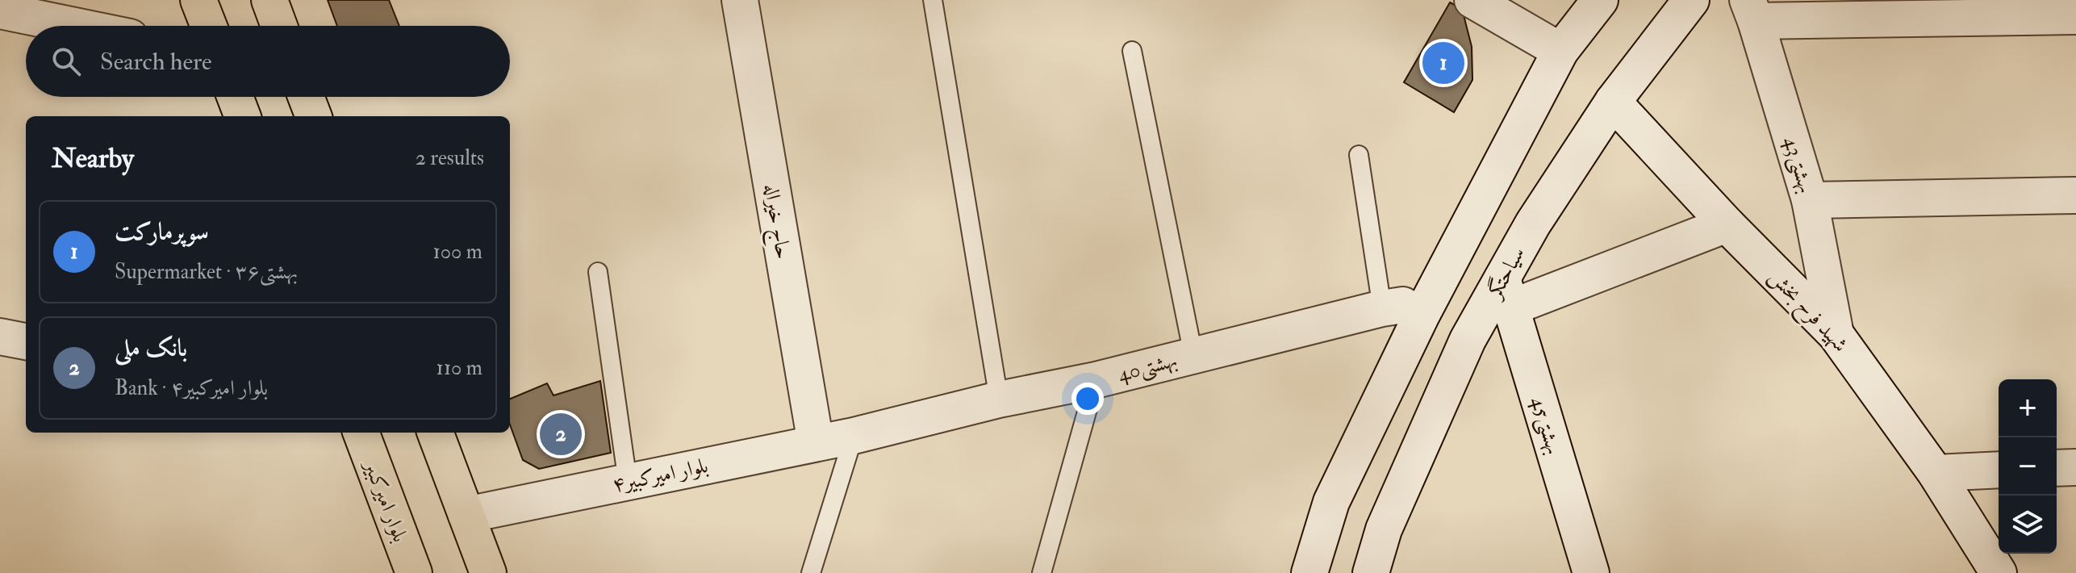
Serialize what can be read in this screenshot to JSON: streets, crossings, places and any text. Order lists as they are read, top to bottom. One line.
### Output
{"streets":{"main road":["بلوار امیرکبیر"],"street":["43بهشتی","حاج خیراله","سیاحتگر","شهید فرح بخش","40بهشتی","بهشتی45","۴بلوار امیرکبیر"]},"crossings":[["43بهشتی","شهید فرح بخش"],["حاج خیراله","۴بلوار امیرکبیر"],["سیاحتگر","شهید فرح بخش"],["سیاحتگر","بهشتی45"],["40بهشتی","۴بلوار امیرکبیر"]],"page":{"search":"Search here","pins":["1","2"],"heading":["Nearby","2 results"],"list":[{"mark":"1","name":"سوپرمارکت","note":"Supermarket · بهشتی۳۶","value":"100 m"},{"mark":"2","name":"بانک ملی","note":"Bank · ۴بلوار امیرکبیر","value":"110 m"}],"map_buttons":["+","−"]}}
